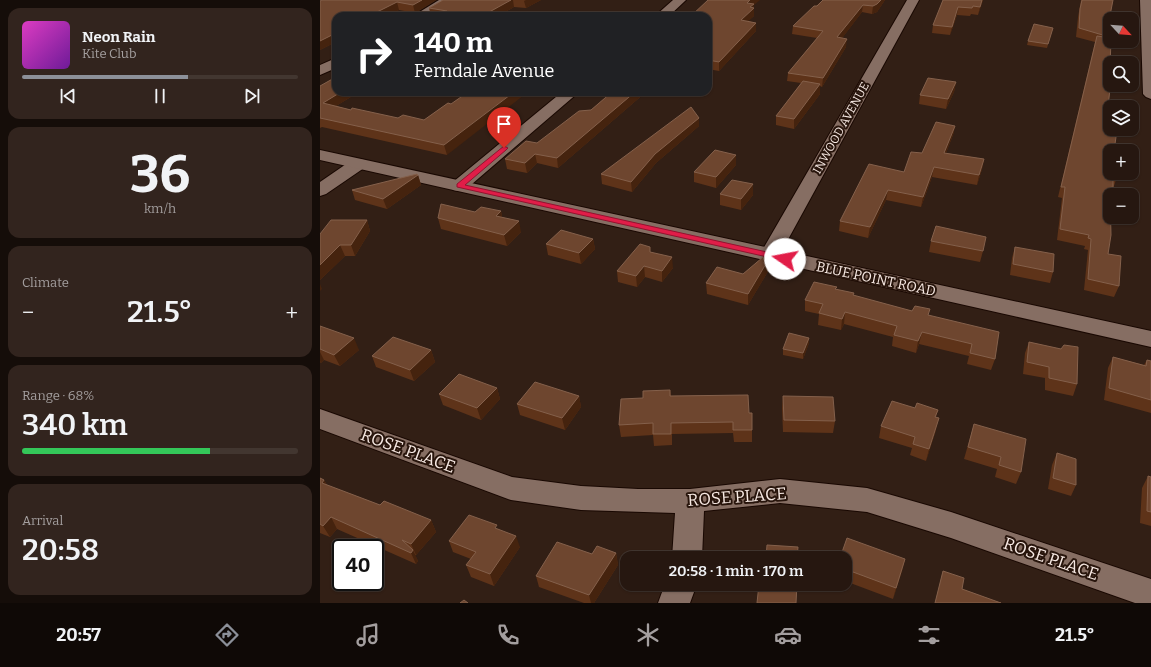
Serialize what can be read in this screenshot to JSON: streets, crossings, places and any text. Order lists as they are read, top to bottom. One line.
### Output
{"streets":{"street":["INWOOD AVENUE","BLUE POINT ROAD","ROSE PLACE"]},"crossings":[["INWOOD AVENUE","BLUE POINT ROAD"]],"north":"bottom right","page":{"map_buttons":["+","−"],"turn":["140 m","Ferndale Avenue"],"song":["Neon Rain","Kite Club"],"tile":[["36","km/h"],"Climate",["Range · 68%","340 km"],["Arrival","20:58"]],"heat":["−","21.5°","+"],"limit":"40","trip":"20:58 · 1 min · 170 m","tabs":["20:57","21.5°"]}}
